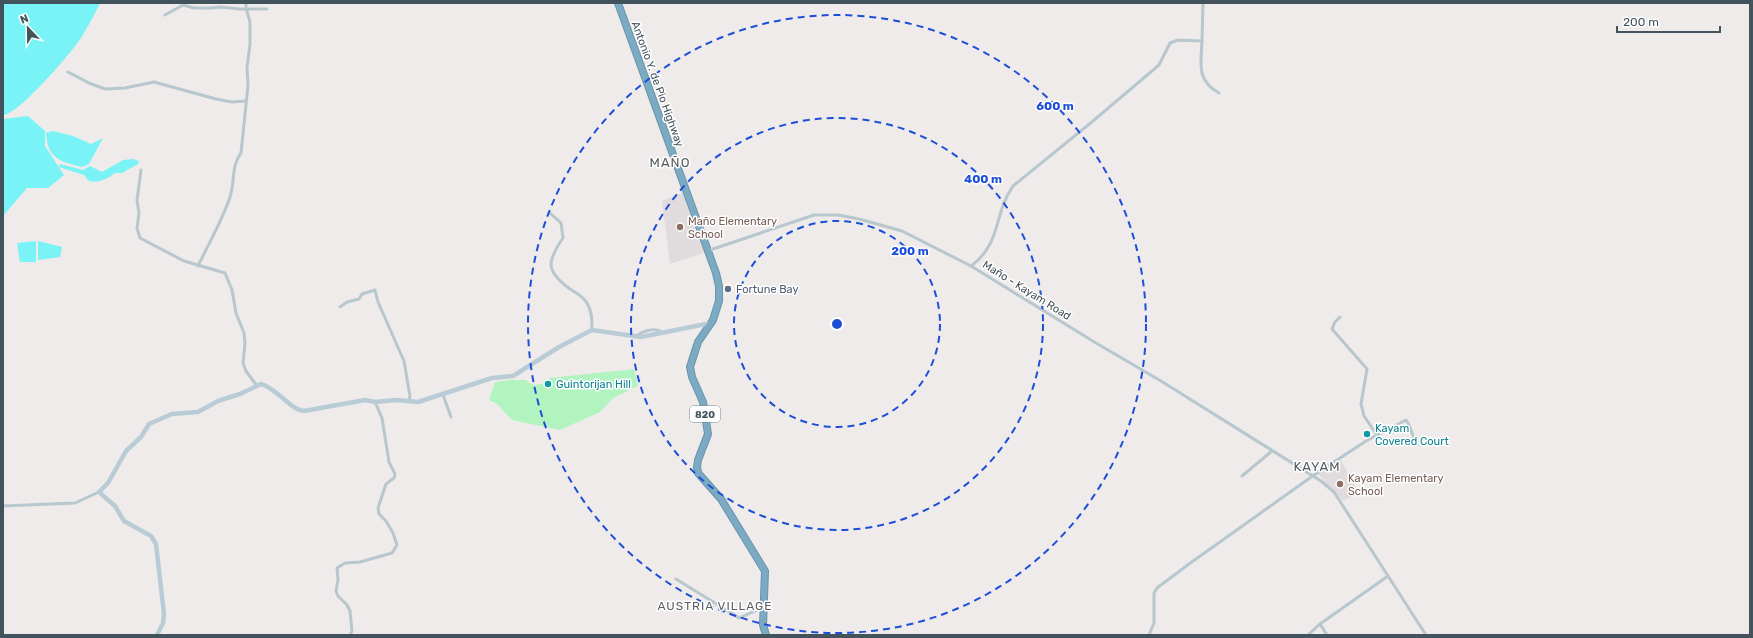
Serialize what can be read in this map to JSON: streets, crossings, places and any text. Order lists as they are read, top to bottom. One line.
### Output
{"streets":{"highway":["Antonio Y. de Pio Highway","820"],"street":["Maño - Kayam Road"]},"crossings":[["Antonio Y. de Pio Highway","Maño - Kayam Road"]],"districts":["MAÑO","KAYAM","AUSTRIA VILLAGE"],"places":["Maño Elementary School","Fortune Bay","Guintorijan Hill","Kayam Covered Court","Kayam Elementary School"],"scale_bar":"200 m","north":"top","rings":["600 m","400 m","200 m"]}
